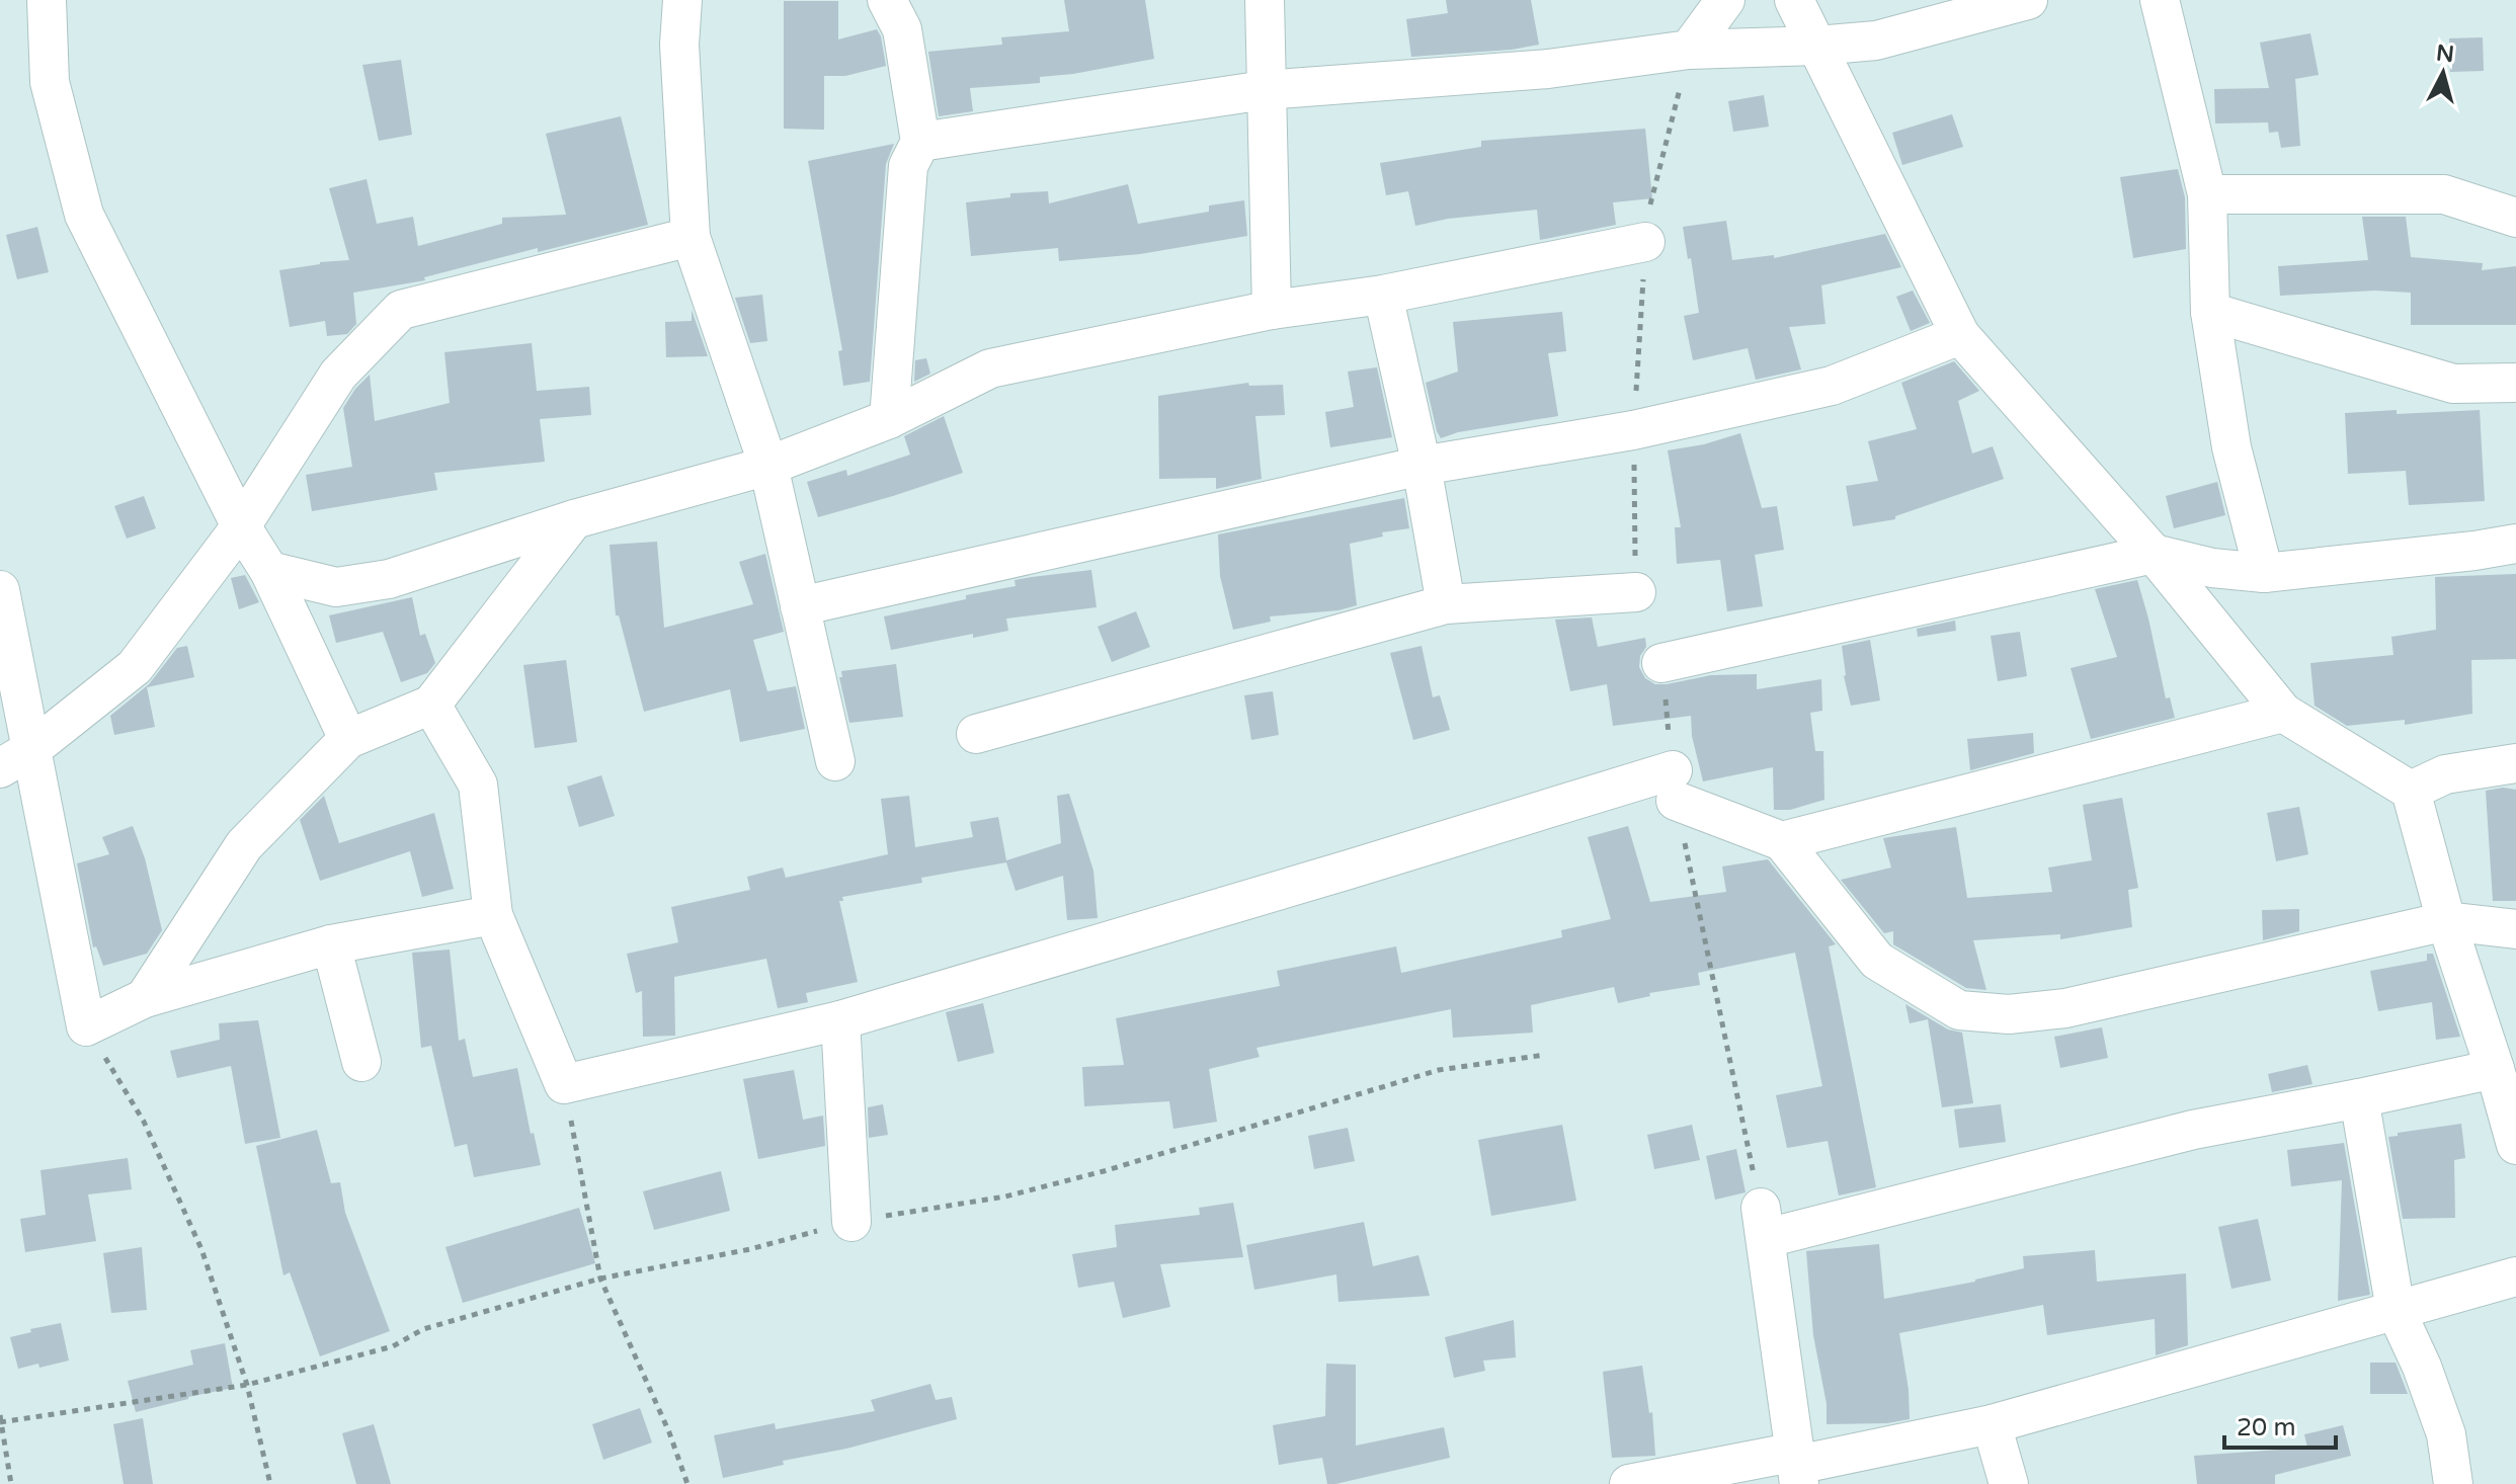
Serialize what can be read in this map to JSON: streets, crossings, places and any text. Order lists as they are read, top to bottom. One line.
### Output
{"scale_bar":"20 m","north":"top"}
